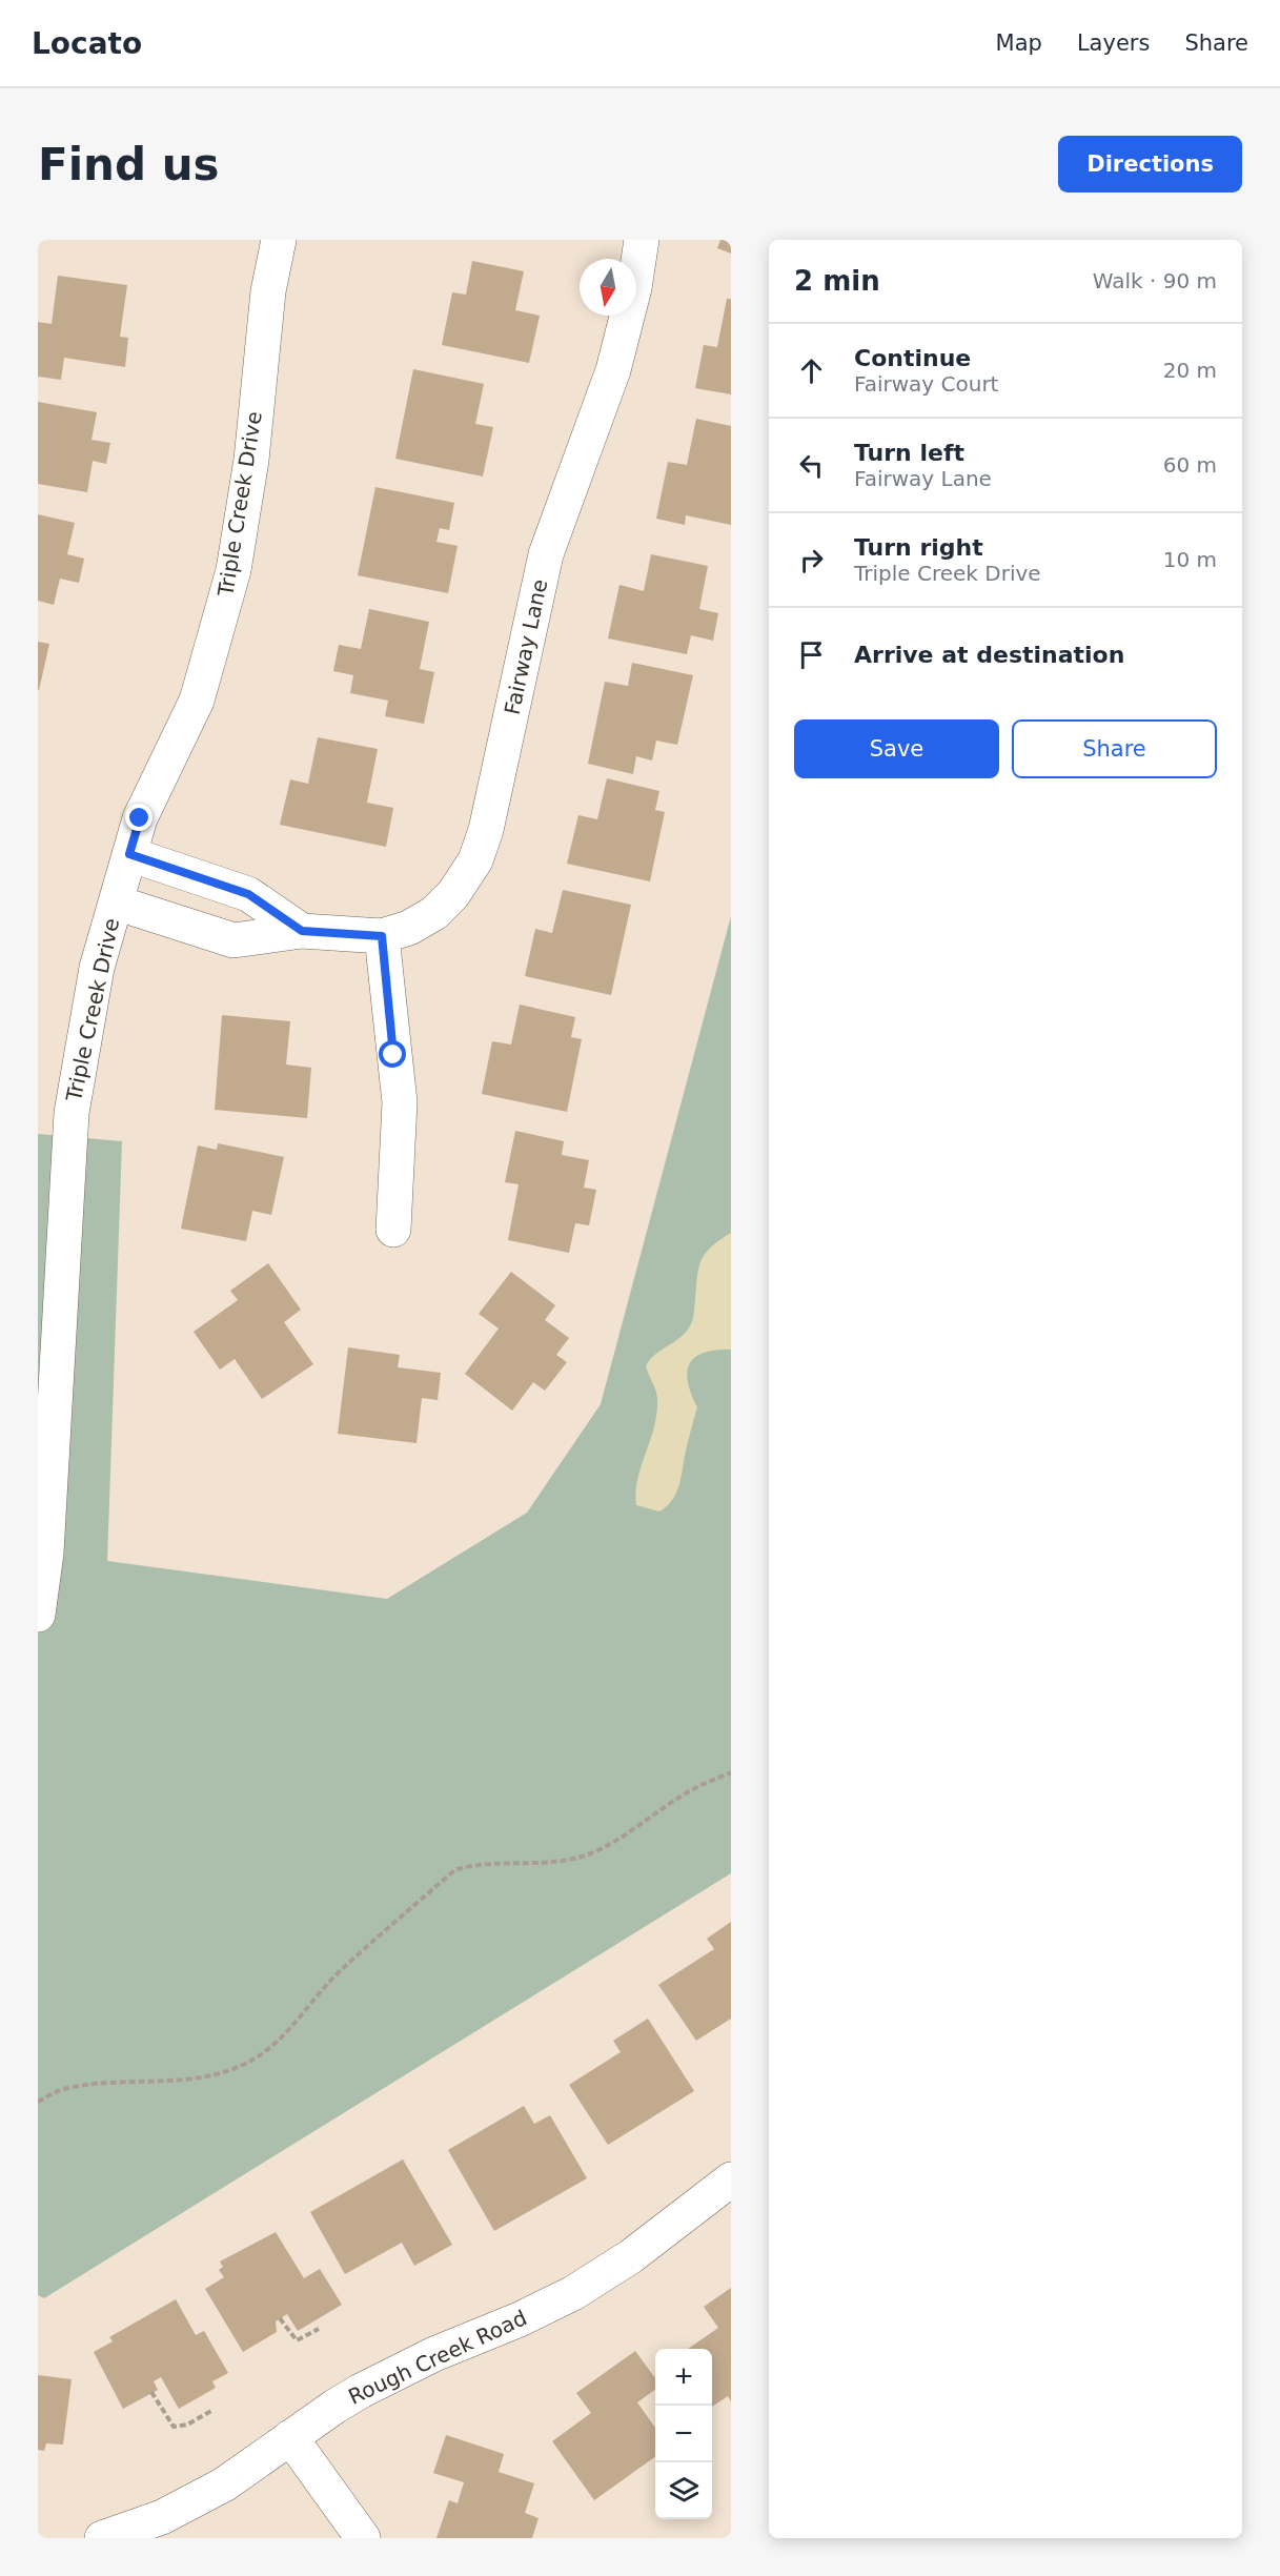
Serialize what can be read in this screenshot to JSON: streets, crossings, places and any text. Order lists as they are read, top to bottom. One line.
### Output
{"streets":{"street":["Triple Creek Drive","Fairway Lane","Rough Creek Road"]},"crossings":[["Triple Creek Drive","Fairway Lane"]],"north":"bottom","page":{"header":"Locato","nav":["Map","Layers","Share"],"buttons":["Directions",["Save","Share"]],"title":"Find us","heading":["2 min","Walk · 90 m"],"list":[["Continue","Fairway Court","20 m"],["Turn left","Fairway Lane","60 m"],["Turn right","Triple Creek Drive","10 m"],"Arrive at destination"],"map_buttons":["+","−"]}}
